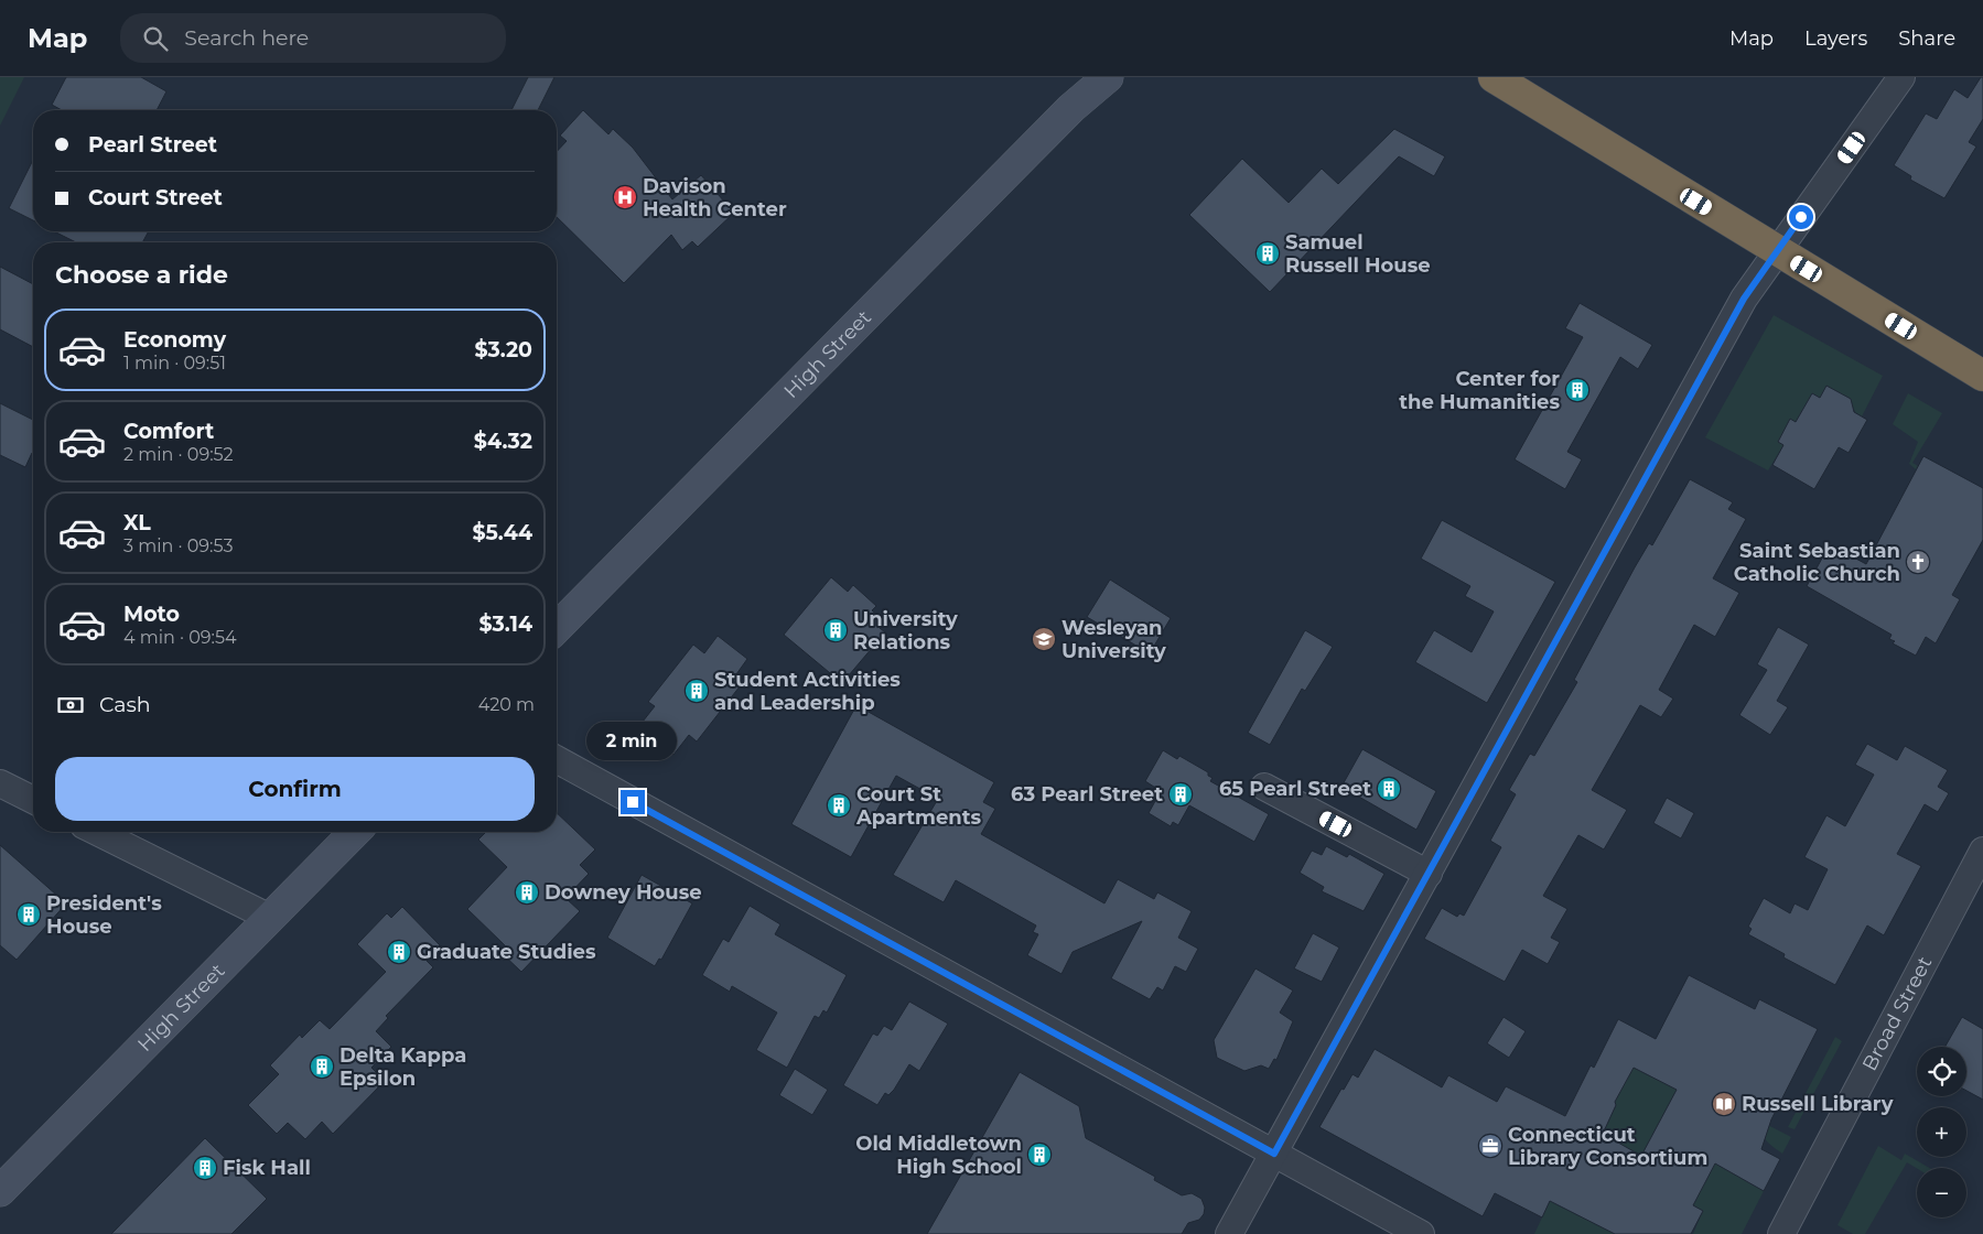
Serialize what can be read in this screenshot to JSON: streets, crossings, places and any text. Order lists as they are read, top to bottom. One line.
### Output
{"streets":{"street":["High Street","Broad Street"]},"places":{"hospital":["Davison Health Center"],"building":["Samuel Russell House","Center for the Humanities","University Relations","Student Activities and Leadership","65 Pearl Street","63 Pearl Street","Court St Apartments","Downey House","President's House","Graduate Studies","Delta Kappa Epsilon","Old Middletown High School","Fisk Hall"],"church":["Saint Sebastian Catholic Church"],"school or university":["Wesleyan University"],"library":["Russell Library"],"office":["Connecticut Library Consortium"]},"page":{"header":"Map","search":"Search here","nav":["Map","Layers","Share"],"banner":["Pearl Street","Court Street"],"heading":"Choose a ride","list":[{"name":"Economy","note":"1 min · 09:51","value":"$3.20"},{"name":"Comfort","note":"2 min · 09:52","value":"$4.32"},{"name":"XL","note":"3 min · 09:53","value":"$5.44"},{"name":"Moto","note":"4 min · 09:54","value":"$3.14"}],"pay":["Cash","420 m"],"bubble":"2 min","buttons":"Confirm","map_buttons":["+","−"]}}
